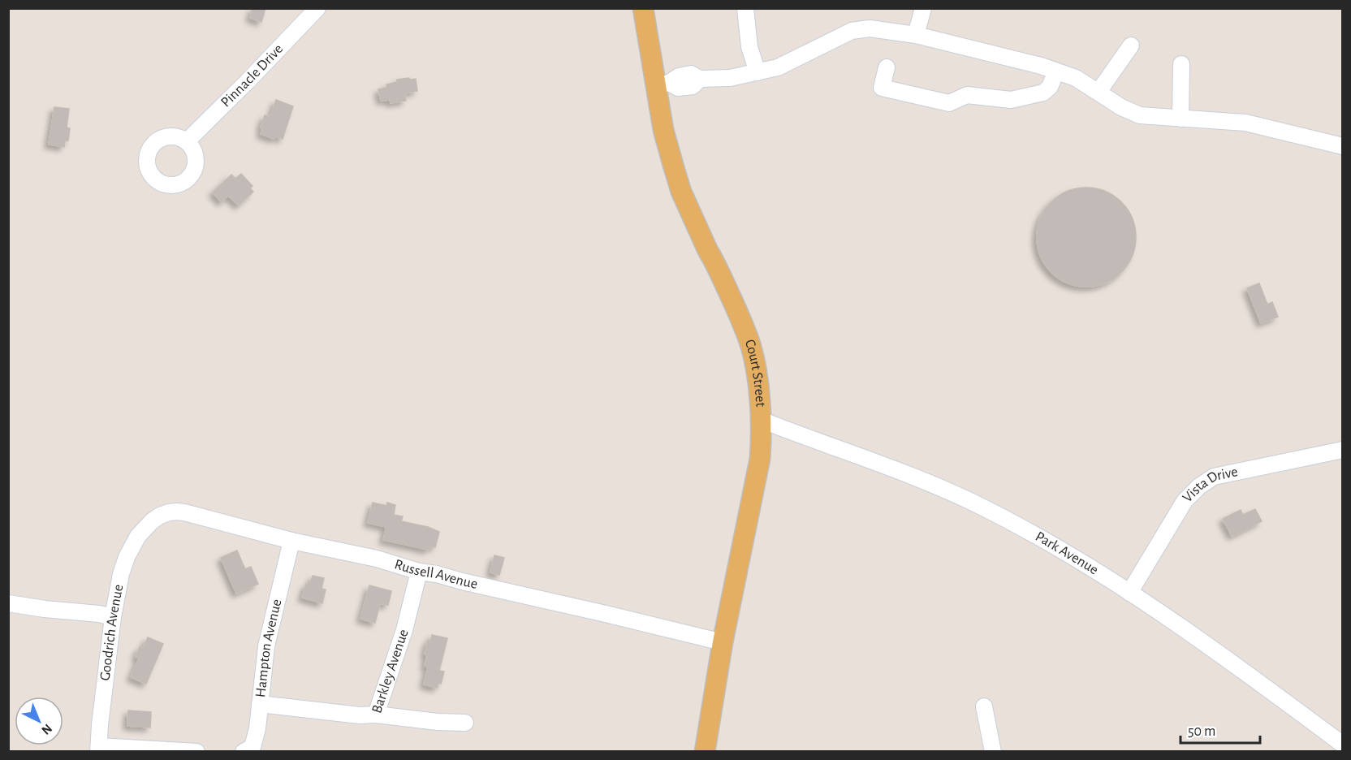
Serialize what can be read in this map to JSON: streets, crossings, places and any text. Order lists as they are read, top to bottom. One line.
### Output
{"streets":{"main road":["Court Street"],"street":["Pinnacle Drive","Vista Drive","Park Avenue","Russell Avenue","Goodrich Avenue","Hampton Avenue","Barkley Avenue"]},"crossings":[["Court Street","Park Avenue"],["Court Street","Russell Avenue"],["Vista Drive","Park Avenue"],["Russell Avenue","Goodrich Avenue"],["Russell Avenue","Hampton Avenue"],["Russell Avenue","Barkley Avenue"],["Hampton Avenue","Barkley Avenue"]],"scale_bar":"50 m","north":"bottom right"}
